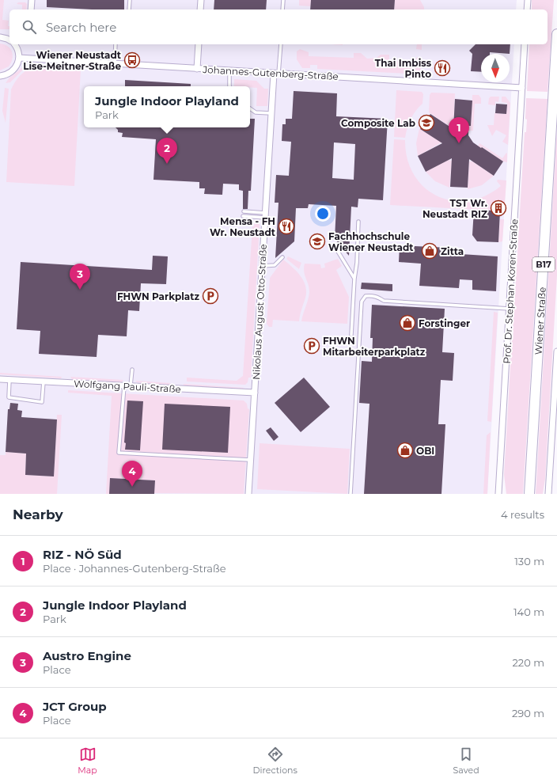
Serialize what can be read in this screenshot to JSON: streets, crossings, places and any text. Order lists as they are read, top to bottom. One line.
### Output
{"streets":{"main road":["B17","Wiener Straße"],"street":["Johannes-Gutenberg-Straße","Prof. Dr. Stephan Koren-Straße","Nikolaus August Otto-Straße","Wolfgang Pauli-Straße"]},"crossings":[["Johannes-Gutenberg-Straße","Prof. Dr. Stephan Koren-Straße"],["Johannes-Gutenberg-Straße","Nikolaus August Otto-Straße"],["Nikolaus August Otto-Straße","Wolfgang Pauli-Straße"]],"places":{"bus stop":["Wiener Neustadt Lise-Meitner-Straße"],"restaurant":["Thai Imbiss Pinto","Mensa - FH Wr. Neustadt"],"school or university":["Composite Lab","Fachhochschule Wiener Neustadt"],"building":["TST Wr. Neustadt RIZ"],"shop":["Zitta","Forstinger","OBI"],"parking":["FHWN Parkplatz","FHWN Mitarbeiterparkplatz"]},"north":"bottom","page":{"search":"Search here","popup":["Jungle Indoor Playland","Park"],"pins":["1","2","3","4"],"heading":["Nearby","4 results"],"list":[{"mark":"1","name":"RIZ - NÖ Süd","note":"Place · Johannes-Gutenberg-Straße","value":"130 m"},{"mark":"2","name":"Jungle Indoor Playland","note":"Park","value":"140 m"},{"mark":"3","name":"Austro Engine","note":"Place","value":"220 m"},{"mark":"4","name":"JCT Group","note":"Place","value":"290 m"}],"nav":["Map","Directions","Saved"]}}
